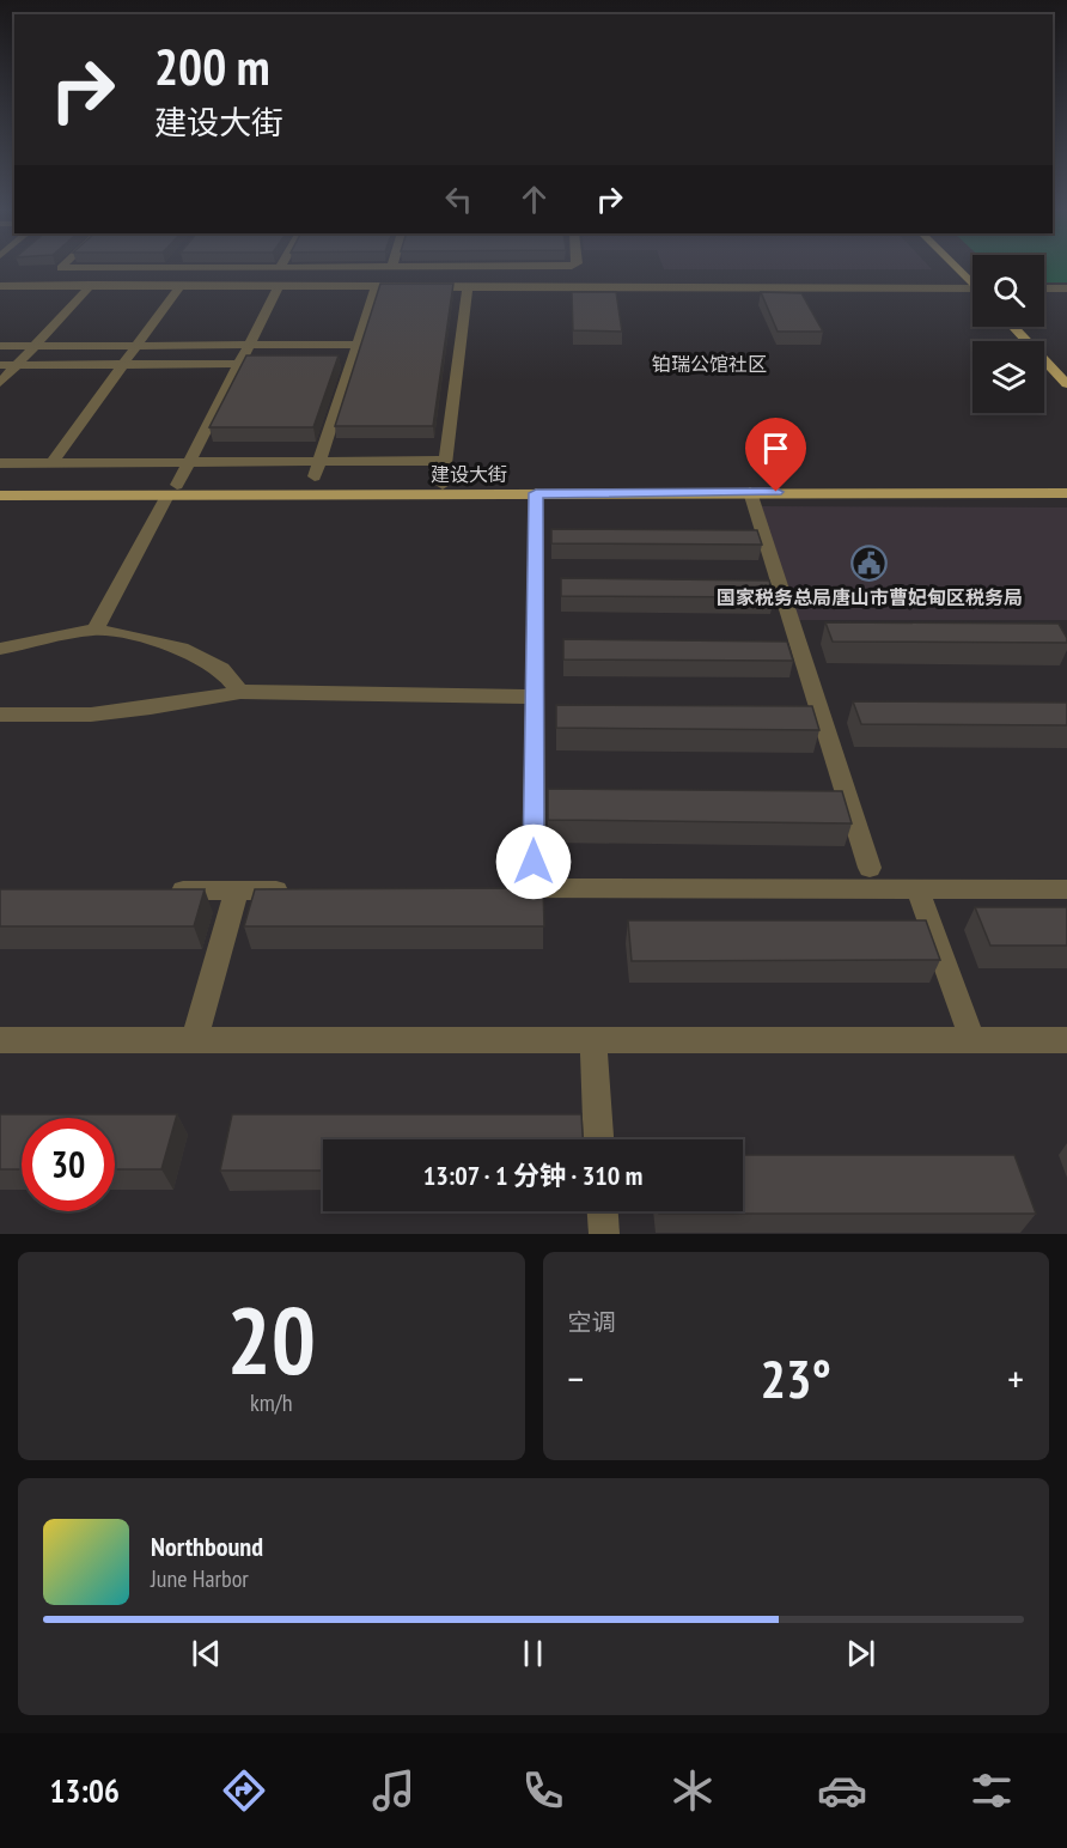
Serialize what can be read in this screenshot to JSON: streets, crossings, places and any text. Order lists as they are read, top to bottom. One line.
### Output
{"streets":{"main road":["建设大街"]},"districts":["铂瑞公馆社区"],"places":{"public building":["国家税务总局唐山市曹妃甸区税务局"]},"page":{"turn":["200 m","建设大街"],"limit":"30","trip":"13:07 · 1 分钟 · 310 m","tile":[["20","km/h"],"空调"],"heat":["−","23°","+"],"song":["Northbound","June Harbor"],"tabs":"13:06"}}
